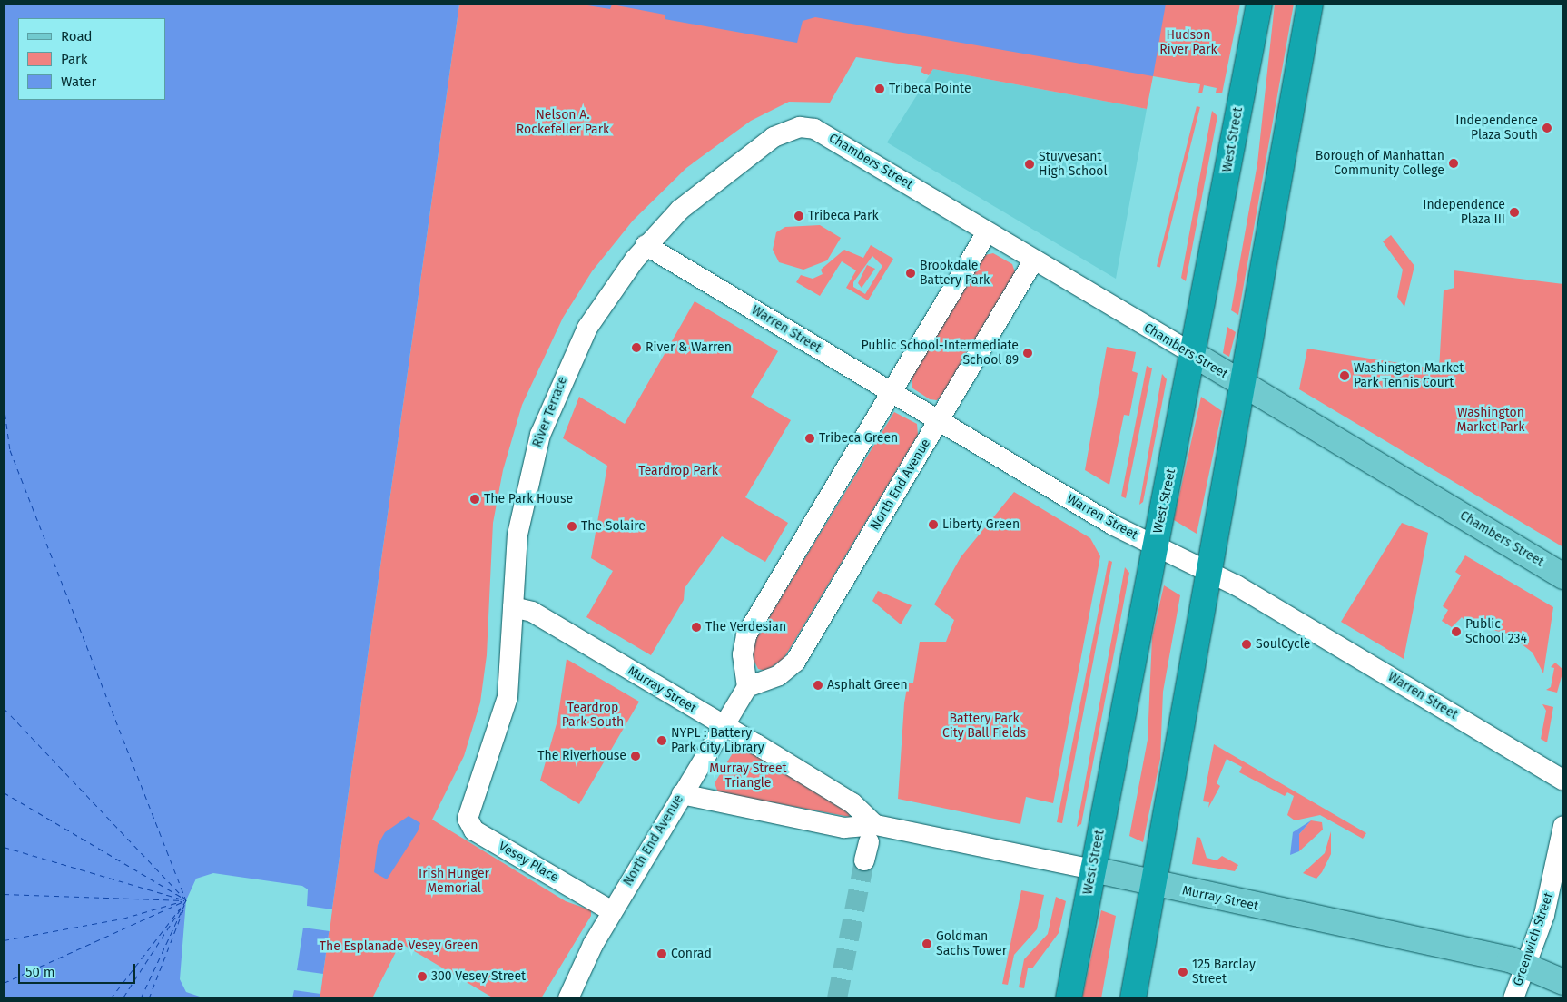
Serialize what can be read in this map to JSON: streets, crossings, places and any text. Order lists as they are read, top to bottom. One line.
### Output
{"streets":{"highway":["West Street"],"main road":["Chambers Street","Murray Street"],"street":["Warren Street","River Terrace","North End Avenue","Vesey Place","Greenwich Street"]},"crossings":[["West Street","Chambers Street"],["West Street","Warren Street"],["West Street","Murray Street"],["Chambers Street","River Terrace"],["Chambers Street","North End Avenue"],["Warren Street","River Terrace"],["Warren Street","North End Avenue"],["River Terrace","Murray Street"],["River Terrace","Vesey Place"],["North End Avenue","Murray Street"],["North End Avenue","Vesey Place"],["Murray Street","Greenwich Street"]],"parks":["Hudson River Park","Nelson A. Rockefeller Park","Washington Market Park","Teardrop Park","Teardrop Park South","Battery Park City Ball Fields","Murray Street Triangle","Irish Hunger Memorial","Vesey Green","The Esplanade"],"places":["Tribeca Pointe","Independence Plaza South","Borough of Manhattan Community College","Stuyvesant High School","Independence Plaza III","Tribeca Park","Brookdale Battery Park","River & Warren","Public School-Intermediate School 89","Washington Market Park Tennis Court","Tribeca Green","The Park House","Liberty Green","The Solaire","The Verdesian","Public School 234","SoulCycle","Asphalt Green","NYPL : Battery Park City Library","The Riverhouse","Goldman Sachs Tower","Conrad","125 Barclay Street","300 Vesey Street"],"legend":["Road","Park","Water"],"scale_bar":"50 m"}
